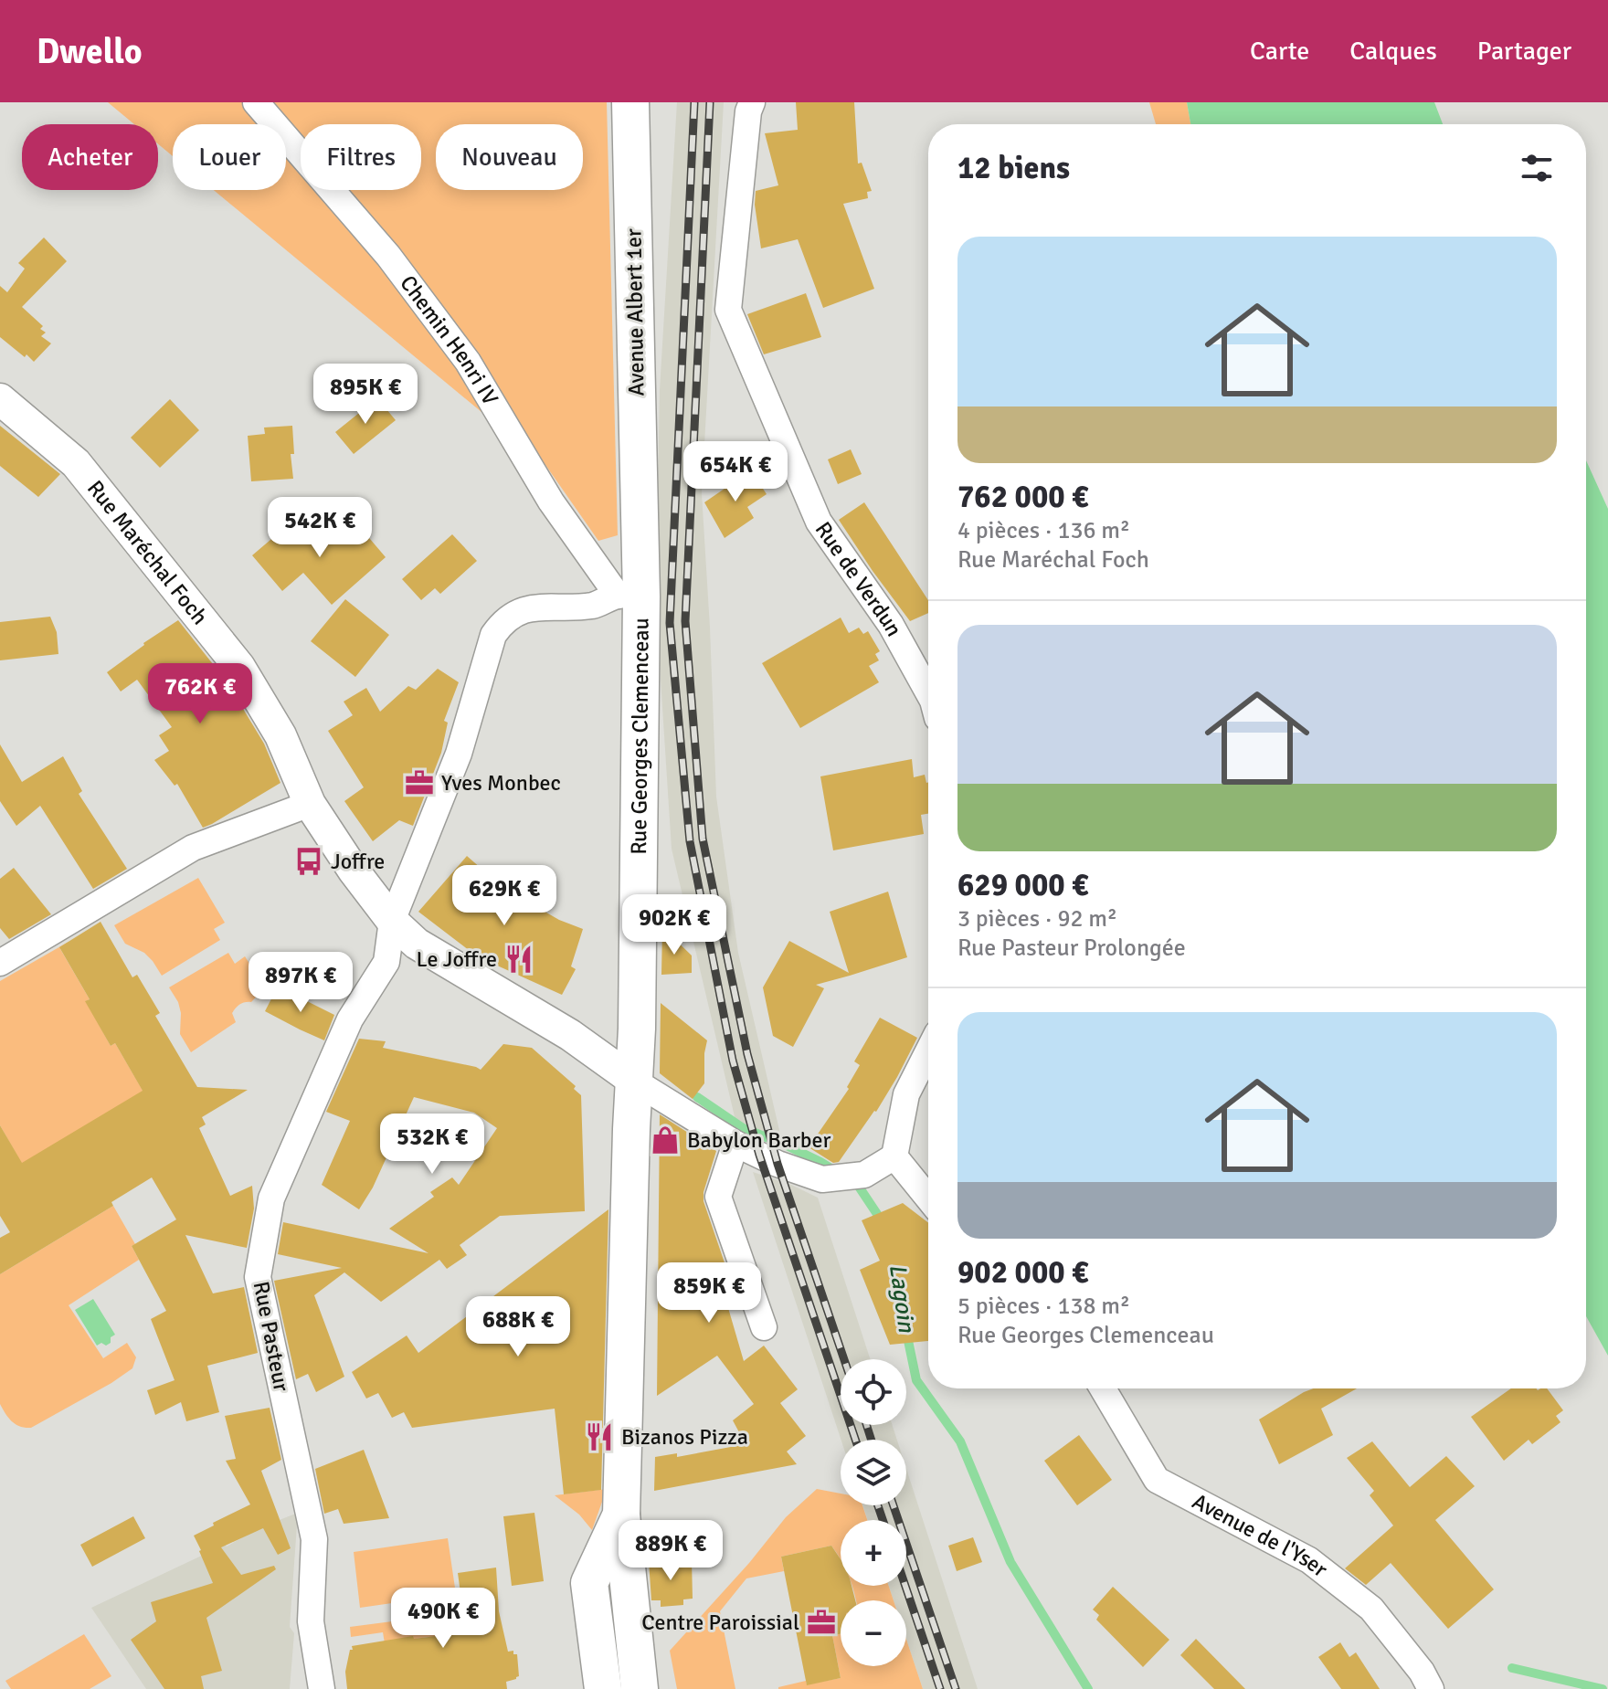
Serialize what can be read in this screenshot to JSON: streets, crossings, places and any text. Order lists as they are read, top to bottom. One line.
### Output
{"streets":{"main road":["Avenue Albert 1er","Rue Georges Clemenceau"],"street":["Chemin Henri IV","Rue Maréchal Foch","Rue de Verdun","Rue Pasteur","Avenue de l'Yser"]},"crossings":[["Avenue Albert 1er","Rue Georges Clemenceau"],["Chemin Henri IV","Rue Georges Clemenceau"],["Chemin Henri IV","Rue Pasteur"],["Rue Maréchal Foch","Rue Georges Clemenceau"],["Rue Maréchal Foch","Rue Pasteur"],["Rue Georges Clemenceau","Rue Pasteur"]],"water":["Lagoin"],"places":{"office":["Yves Monbec","Centre Paroissial"],"bus stop":["Joffre"],"restaurant":["Le Joffre","Bizanos Pizza"],"shop":["Babylon Barber"]},"page":{"header":"Dwello","nav":["Carte","Calques","Partager"],"chip":["Acheter","Louer","Filtres","Nouveau"],"heading":"12 biens","list":[{"name":"762 000 €","note":"4 pièces · 136 m² · Rue Maréchal Foch"},{"name":"629 000 €","note":"3 pièces · 92 m² · Rue Pasteur Prolongée"},{"name":"902 000 €","note":"5 pièces · 138 m² · Rue Georges Clemenceau"}],"price":["895K €","654K €","542K €","762K €","629K €","902K €","897K €","532K €","859K €","688K €","889K €","490K €"],"map_buttons":["+","−"]}}
